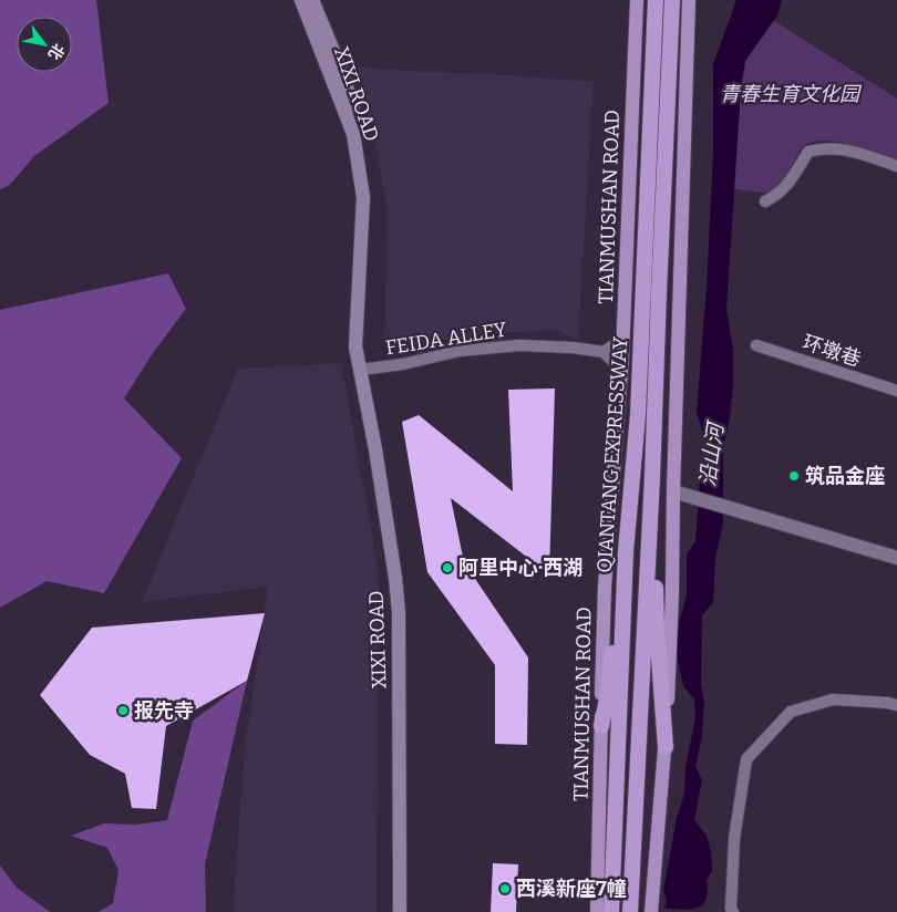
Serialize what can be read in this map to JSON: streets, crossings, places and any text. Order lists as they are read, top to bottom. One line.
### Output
{"streets":{"highway":["QIANTANG EXPRESSWAY"],"main road":["XIXI ROAD","TIANMUSHAN ROAD"],"street":["FEIDA ALLEY","环墩巷"]},"crossings":[["XIXI ROAD","FEIDA ALLEY"]],"water":["沿山河"],"parks":["青春生育文化园"],"places":["筑品金座","阿里中心·西湖","报先寺","西溪新座7幢"],"north":"bottom right"}
